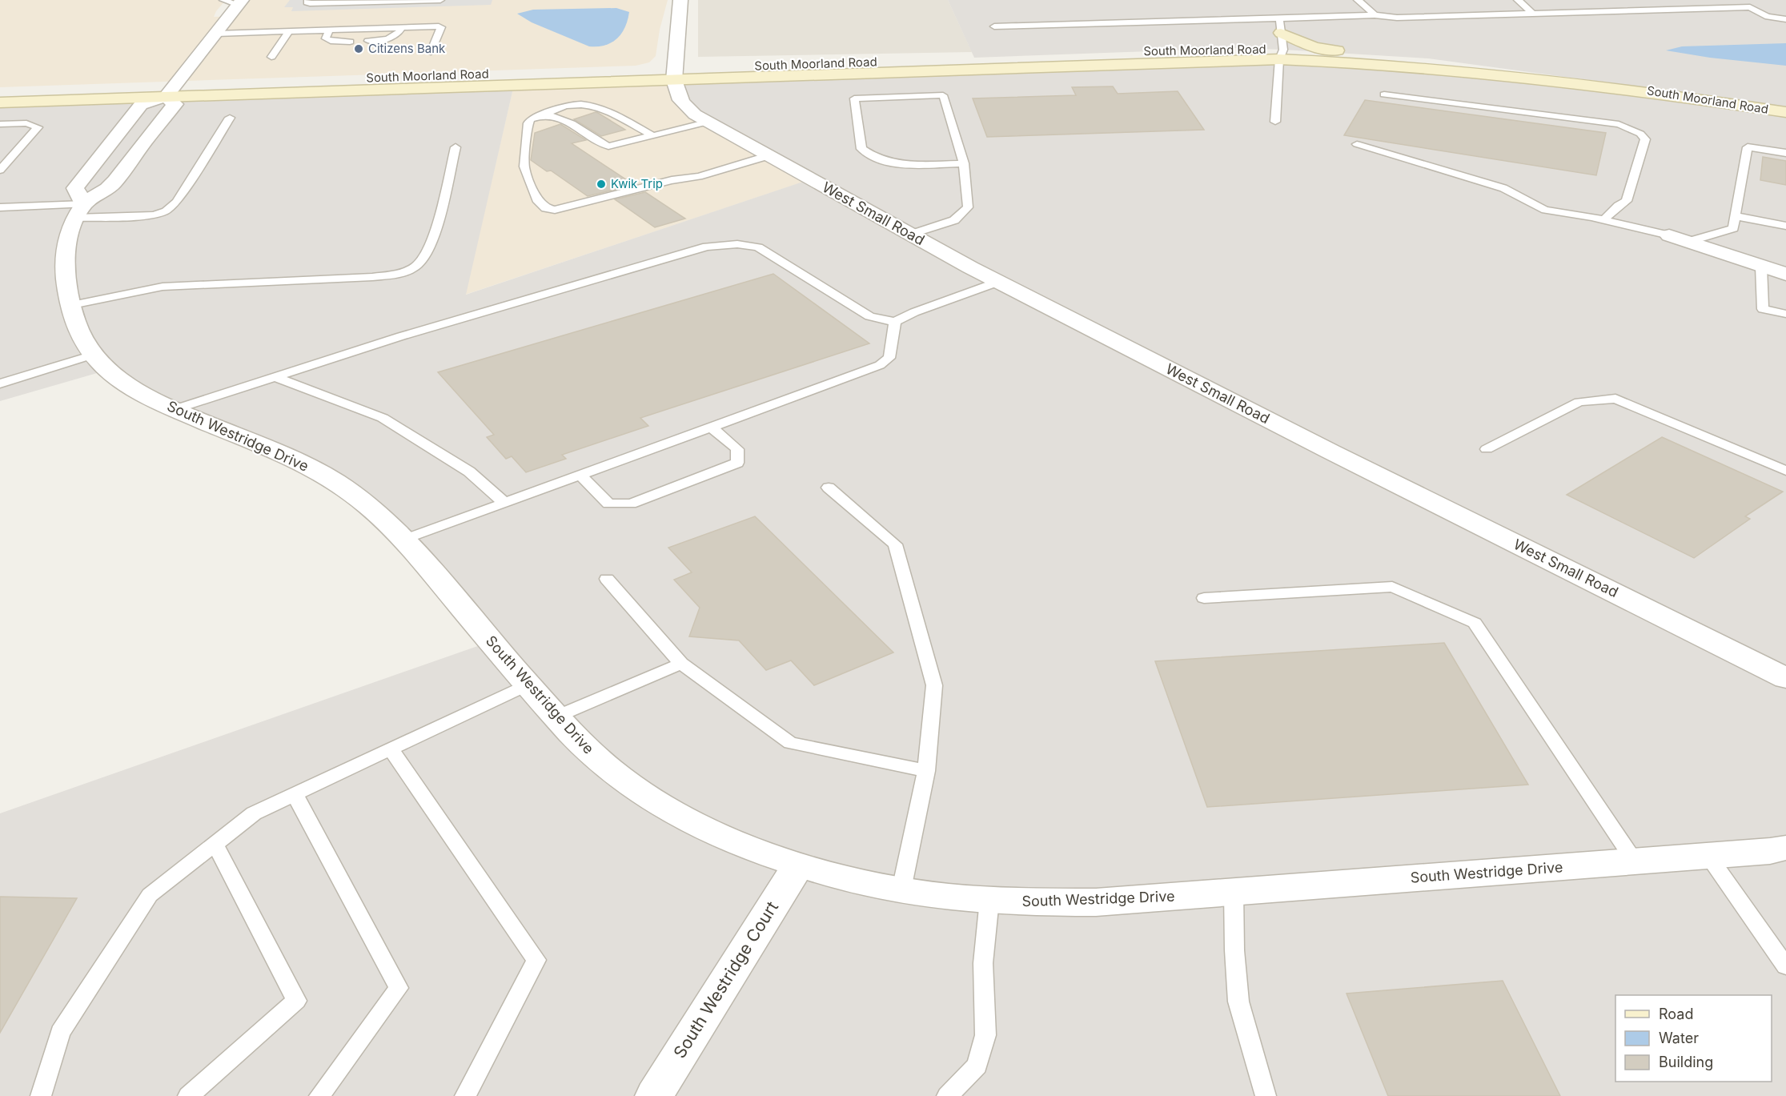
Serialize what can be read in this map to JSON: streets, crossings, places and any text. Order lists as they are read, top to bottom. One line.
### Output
{"streets":{"main road":["South Moorland Road"],"street":["West Small Road","South Westridge Drive","South Westridge Court"]},"crossings":[["South Moorland Road","West Small Road"],["South Westridge Drive","South Westridge Court"]],"places":["Citizens Bank","Kwik Trip"],"legend":["Road","Water","Building"]}
